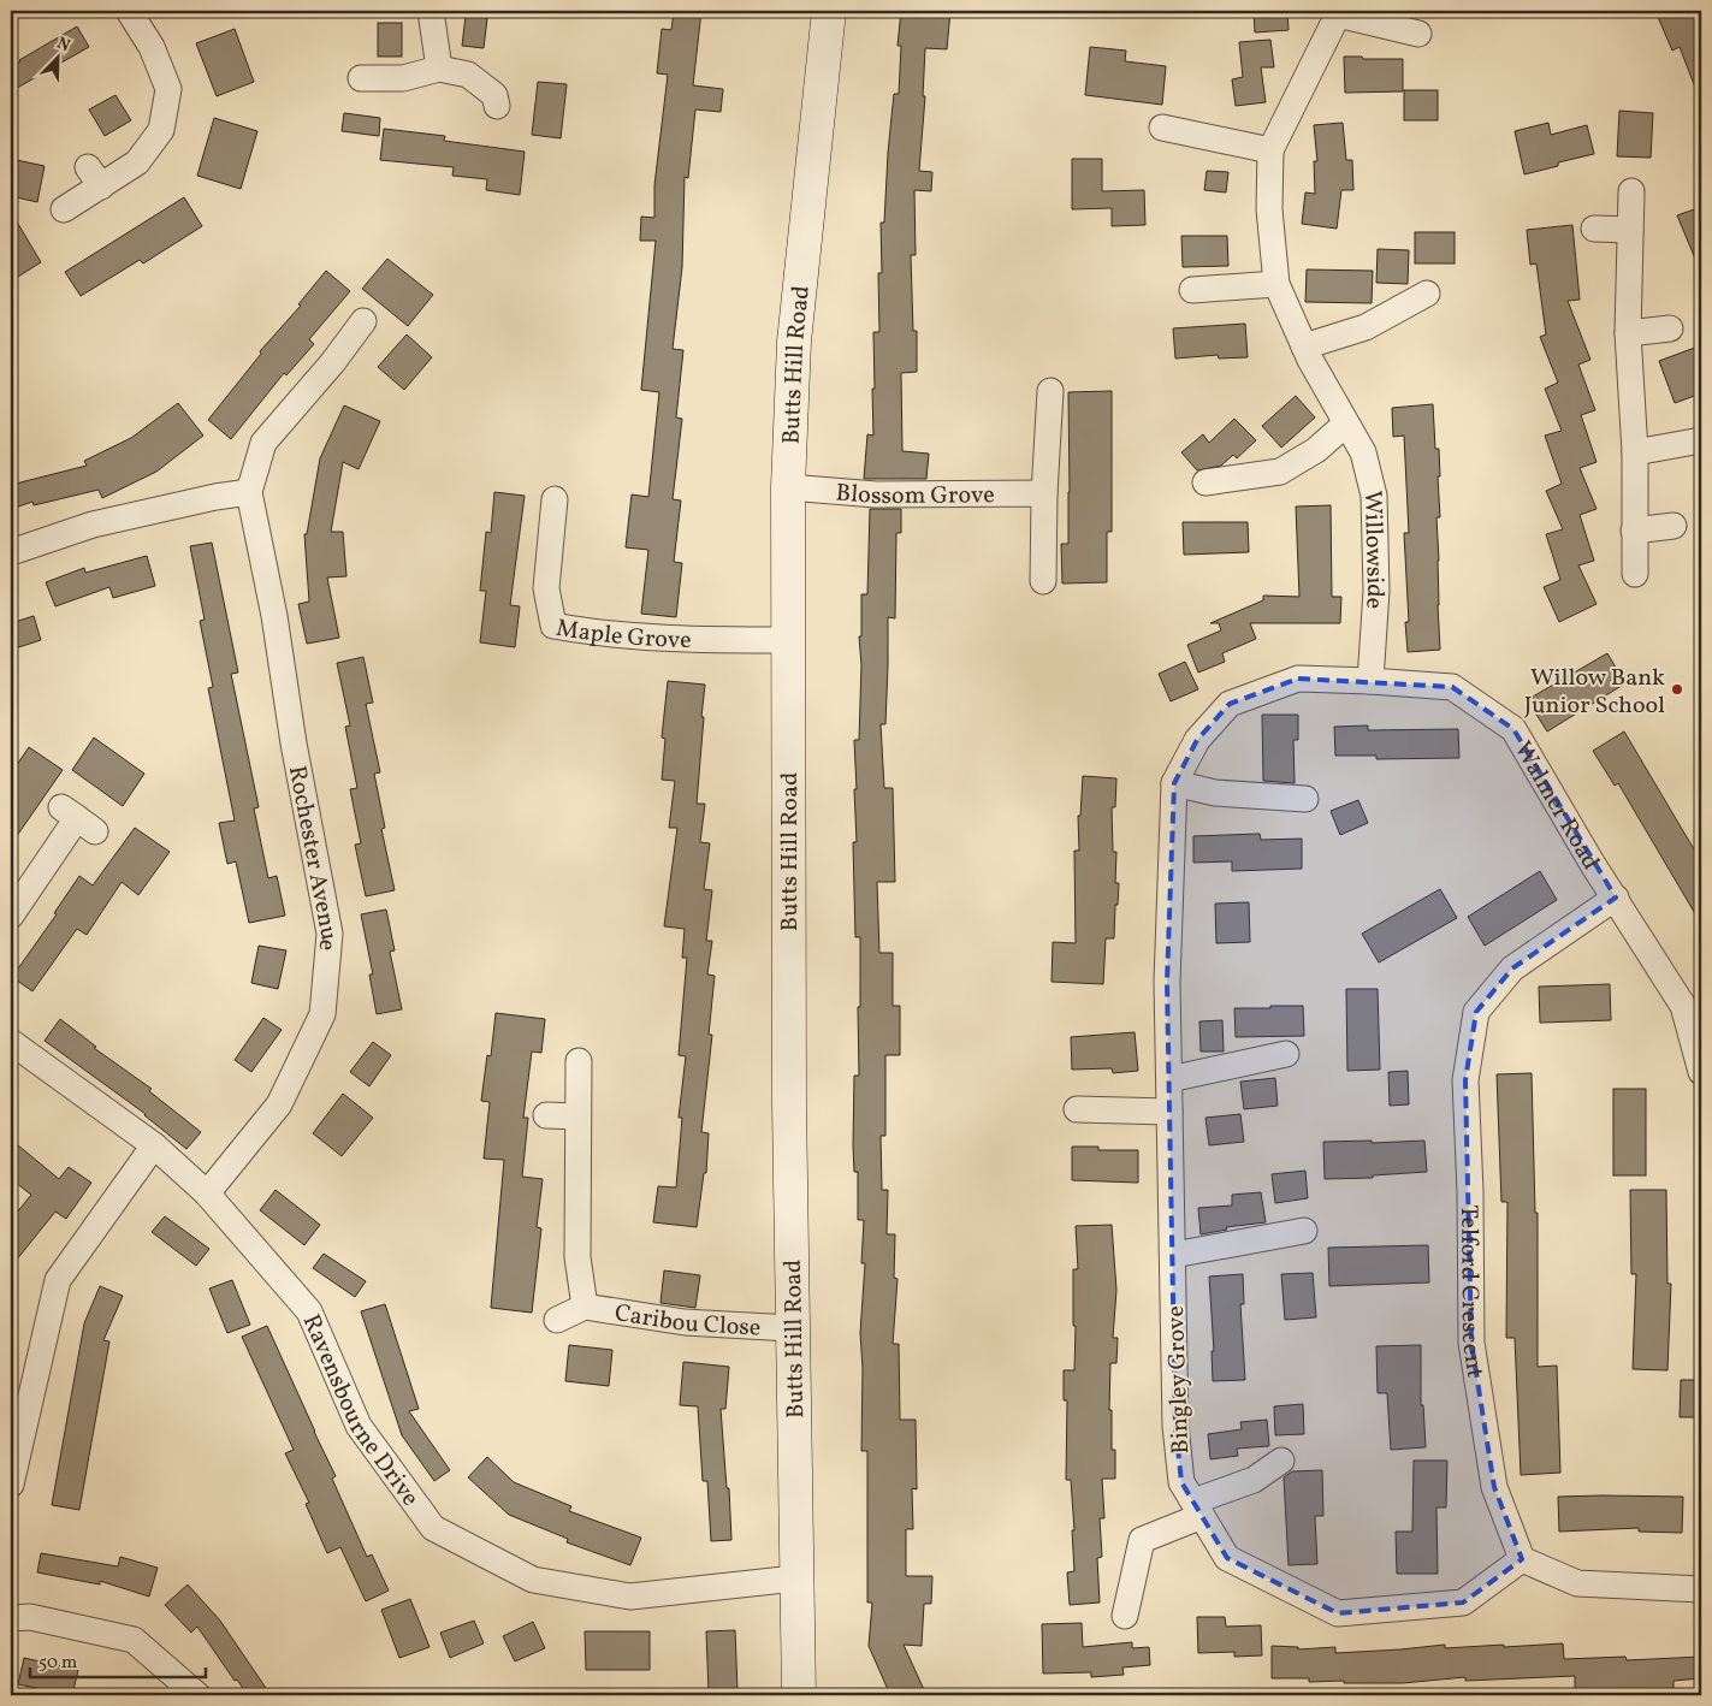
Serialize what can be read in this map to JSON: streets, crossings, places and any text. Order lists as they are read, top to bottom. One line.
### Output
{"streets":{"street":["Butts Hill Road","Blossom Grove","Willowside","Maple Grove","Walmer Road","Rochester Avenue","Telford Crescent","Caribou Close","Bingley Grove","Ravensbourne Drive"]},"crossings":[["Butts Hill Road","Blossom Grove"],["Butts Hill Road","Maple Grove"],["Butts Hill Road","Caribou Close"],["Butts Hill Road","Ravensbourne Drive"],["Willowside","Walmer Road"],["Walmer Road","Telford Crescent"],["Walmer Road","Bingley Grove"],["Rochester Avenue","Ravensbourne Drive"],["Telford Crescent","Bingley Grove"]],"places":["Willow Bank Junior School"],"scale_bar":"50 m","north":"top right"}
